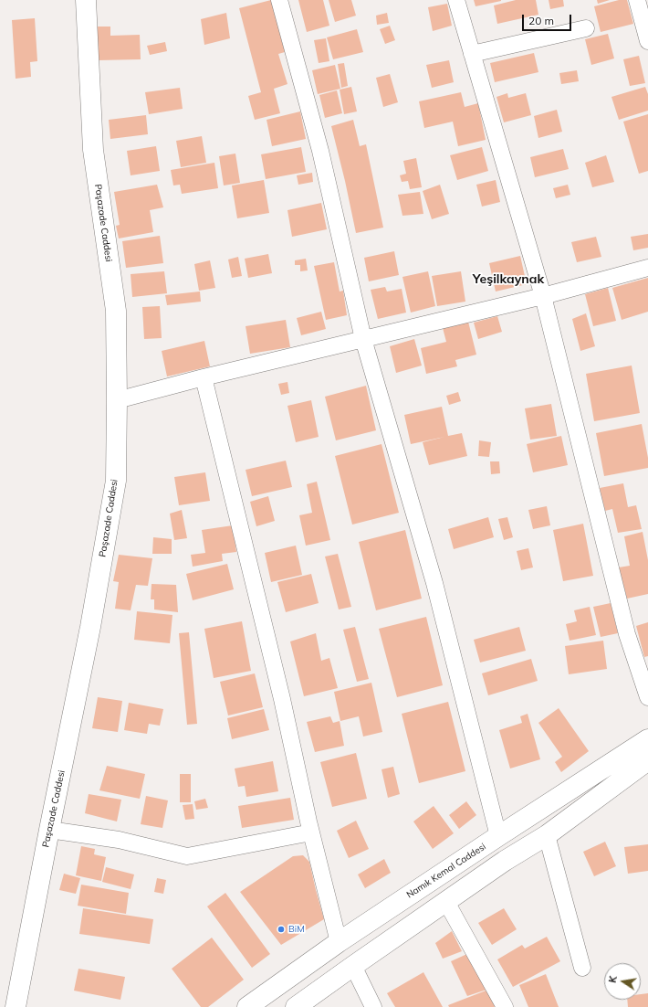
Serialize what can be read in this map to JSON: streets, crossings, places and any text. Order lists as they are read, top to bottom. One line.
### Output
{"streets":{"street":["Paşazade Caddesi","Namık Kemal Caddesi"]},"districts":["Yeşilkaynak"],"places":["BiM"],"scale_bar":"20 m","north":"left"}
